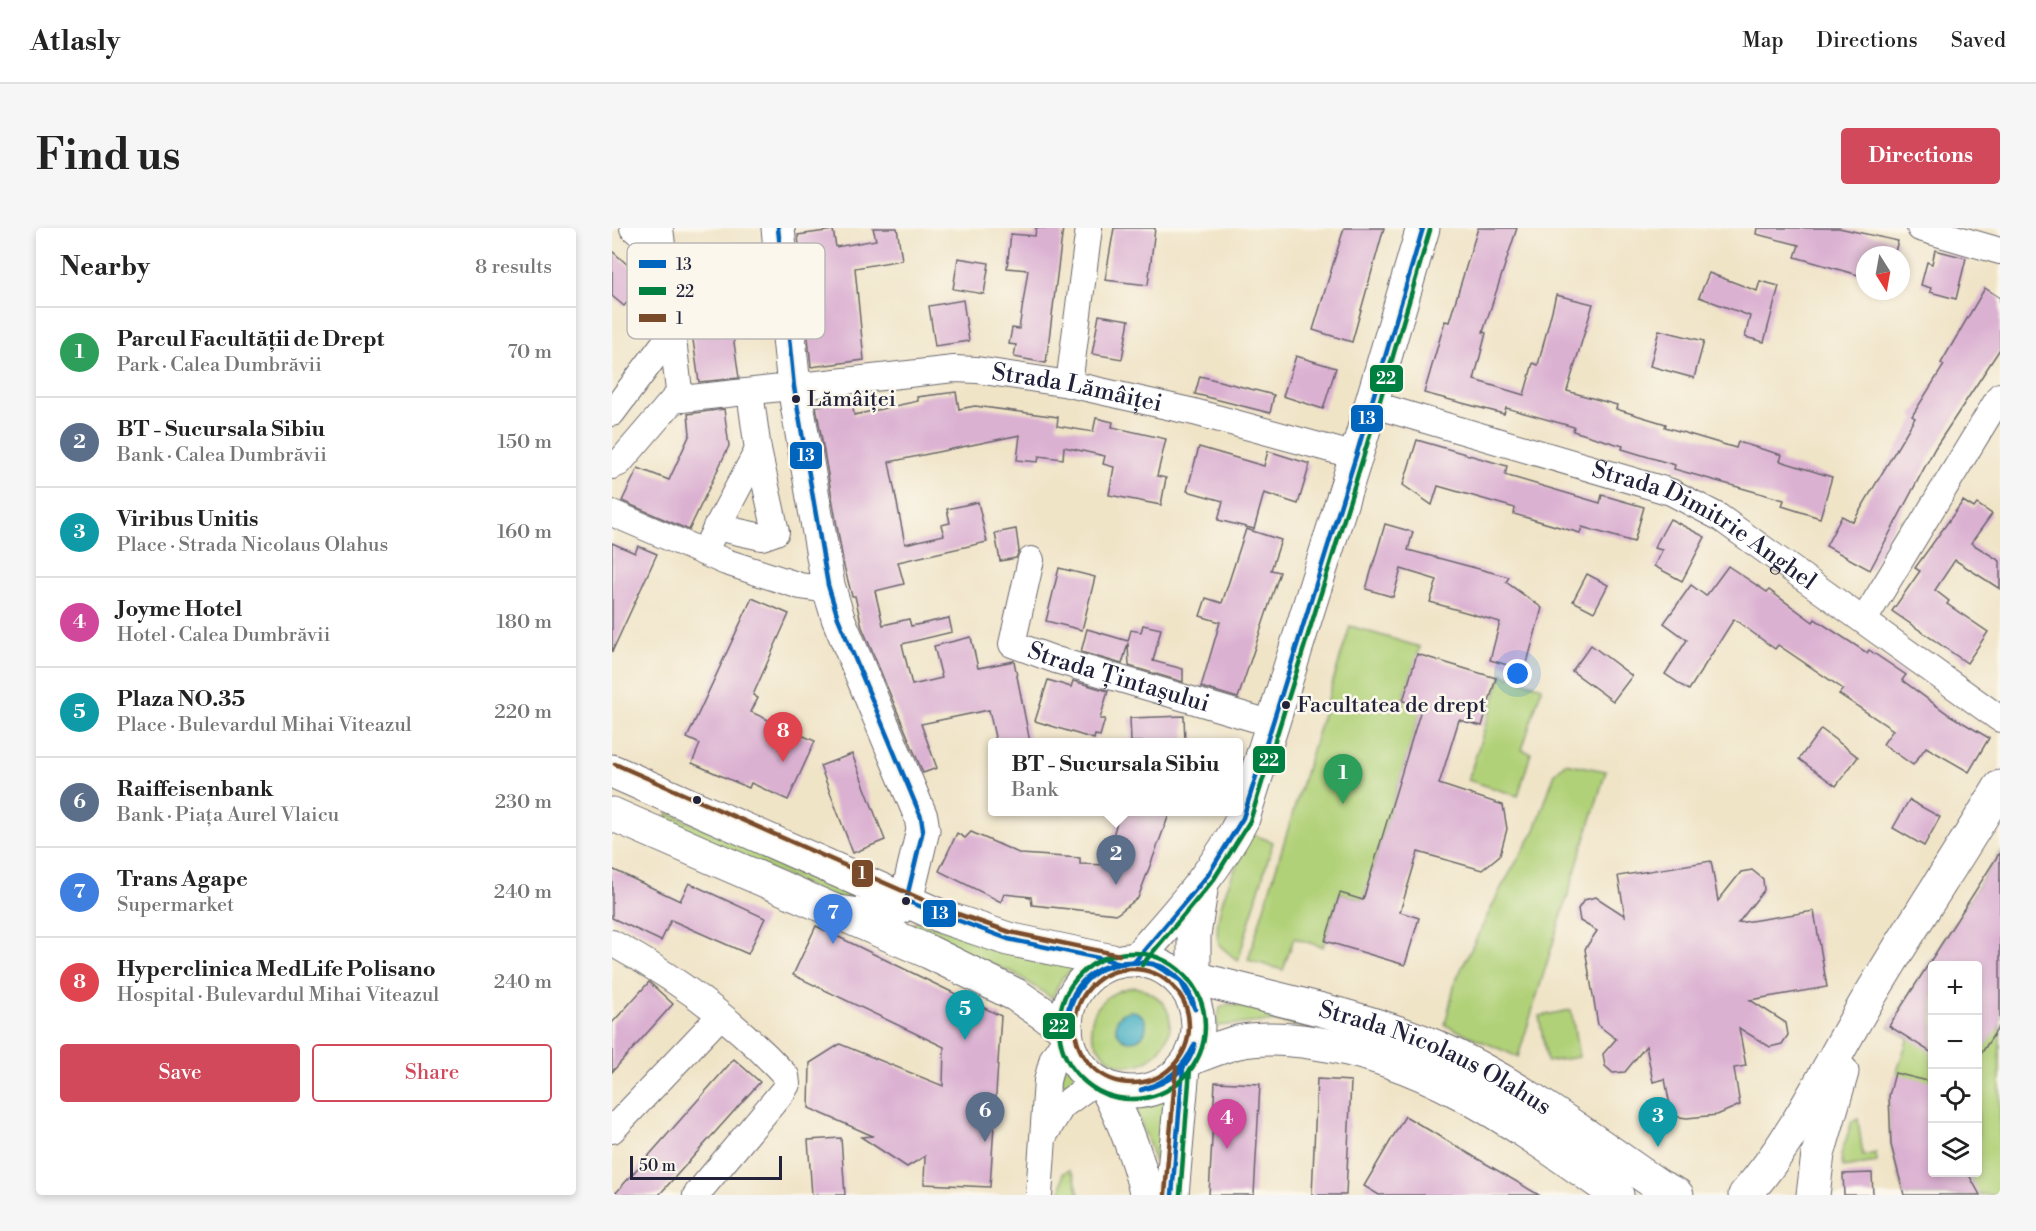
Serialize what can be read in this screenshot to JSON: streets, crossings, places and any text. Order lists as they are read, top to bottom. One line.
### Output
{"streets":{"main road":["Strada Nicolaus Olahus"],"street":["Strada Lămâiței","Strada Dimitrie Anghel","Strada Țintașului"]},"places":["Lămâiței","Facultatea de drept"],"lines":["transit line 13","transit line 22","transit line 1"],"legend":["13","22","1"],"scale_bar":"50 m","north":"bottom","page":{"header":"Atlasly","nav":["Map","Directions","Saved"],"buttons":["Directions",["Save","Share"]],"title":"Find us","heading":["Nearby","8 results"],"list":[{"mark":"1","name":"Parcul Facultății de Drept","note":"Park · Calea Dumbrăvii","value":"70 m"},{"mark":"2","name":"BT - Sucursala Sibiu","note":"Bank · Calea Dumbrăvii","value":"150 m"},{"mark":"3","name":"Viribus Unitis","note":"Place · Strada Nicolaus Olahus","value":"160 m"},{"mark":"4","name":"Joyme Hotel","note":"Hotel · Calea Dumbrăvii","value":"180 m"},{"mark":"5","name":"Plaza NO.35","note":"Place · Bulevardul Mihai Viteazul","value":"220 m"},{"mark":"6","name":"Raiffeisenbank","note":"Bank · Piața Aurel Vlaicu","value":"230 m"},{"mark":"7","name":"Trans Agape","note":"Supermarket","value":"240 m"},{"mark":"8","name":"Hyperclinica MedLife Polisano","note":"Hospital · Bulevardul Mihai Viteazul","value":"240 m"}],"pins":["8","1","2","7","5","6","3","4"],"popup":["BT - Sucursala Sibiu","Bank"],"map_buttons":["+","−"],"scale":"50 m"}}
